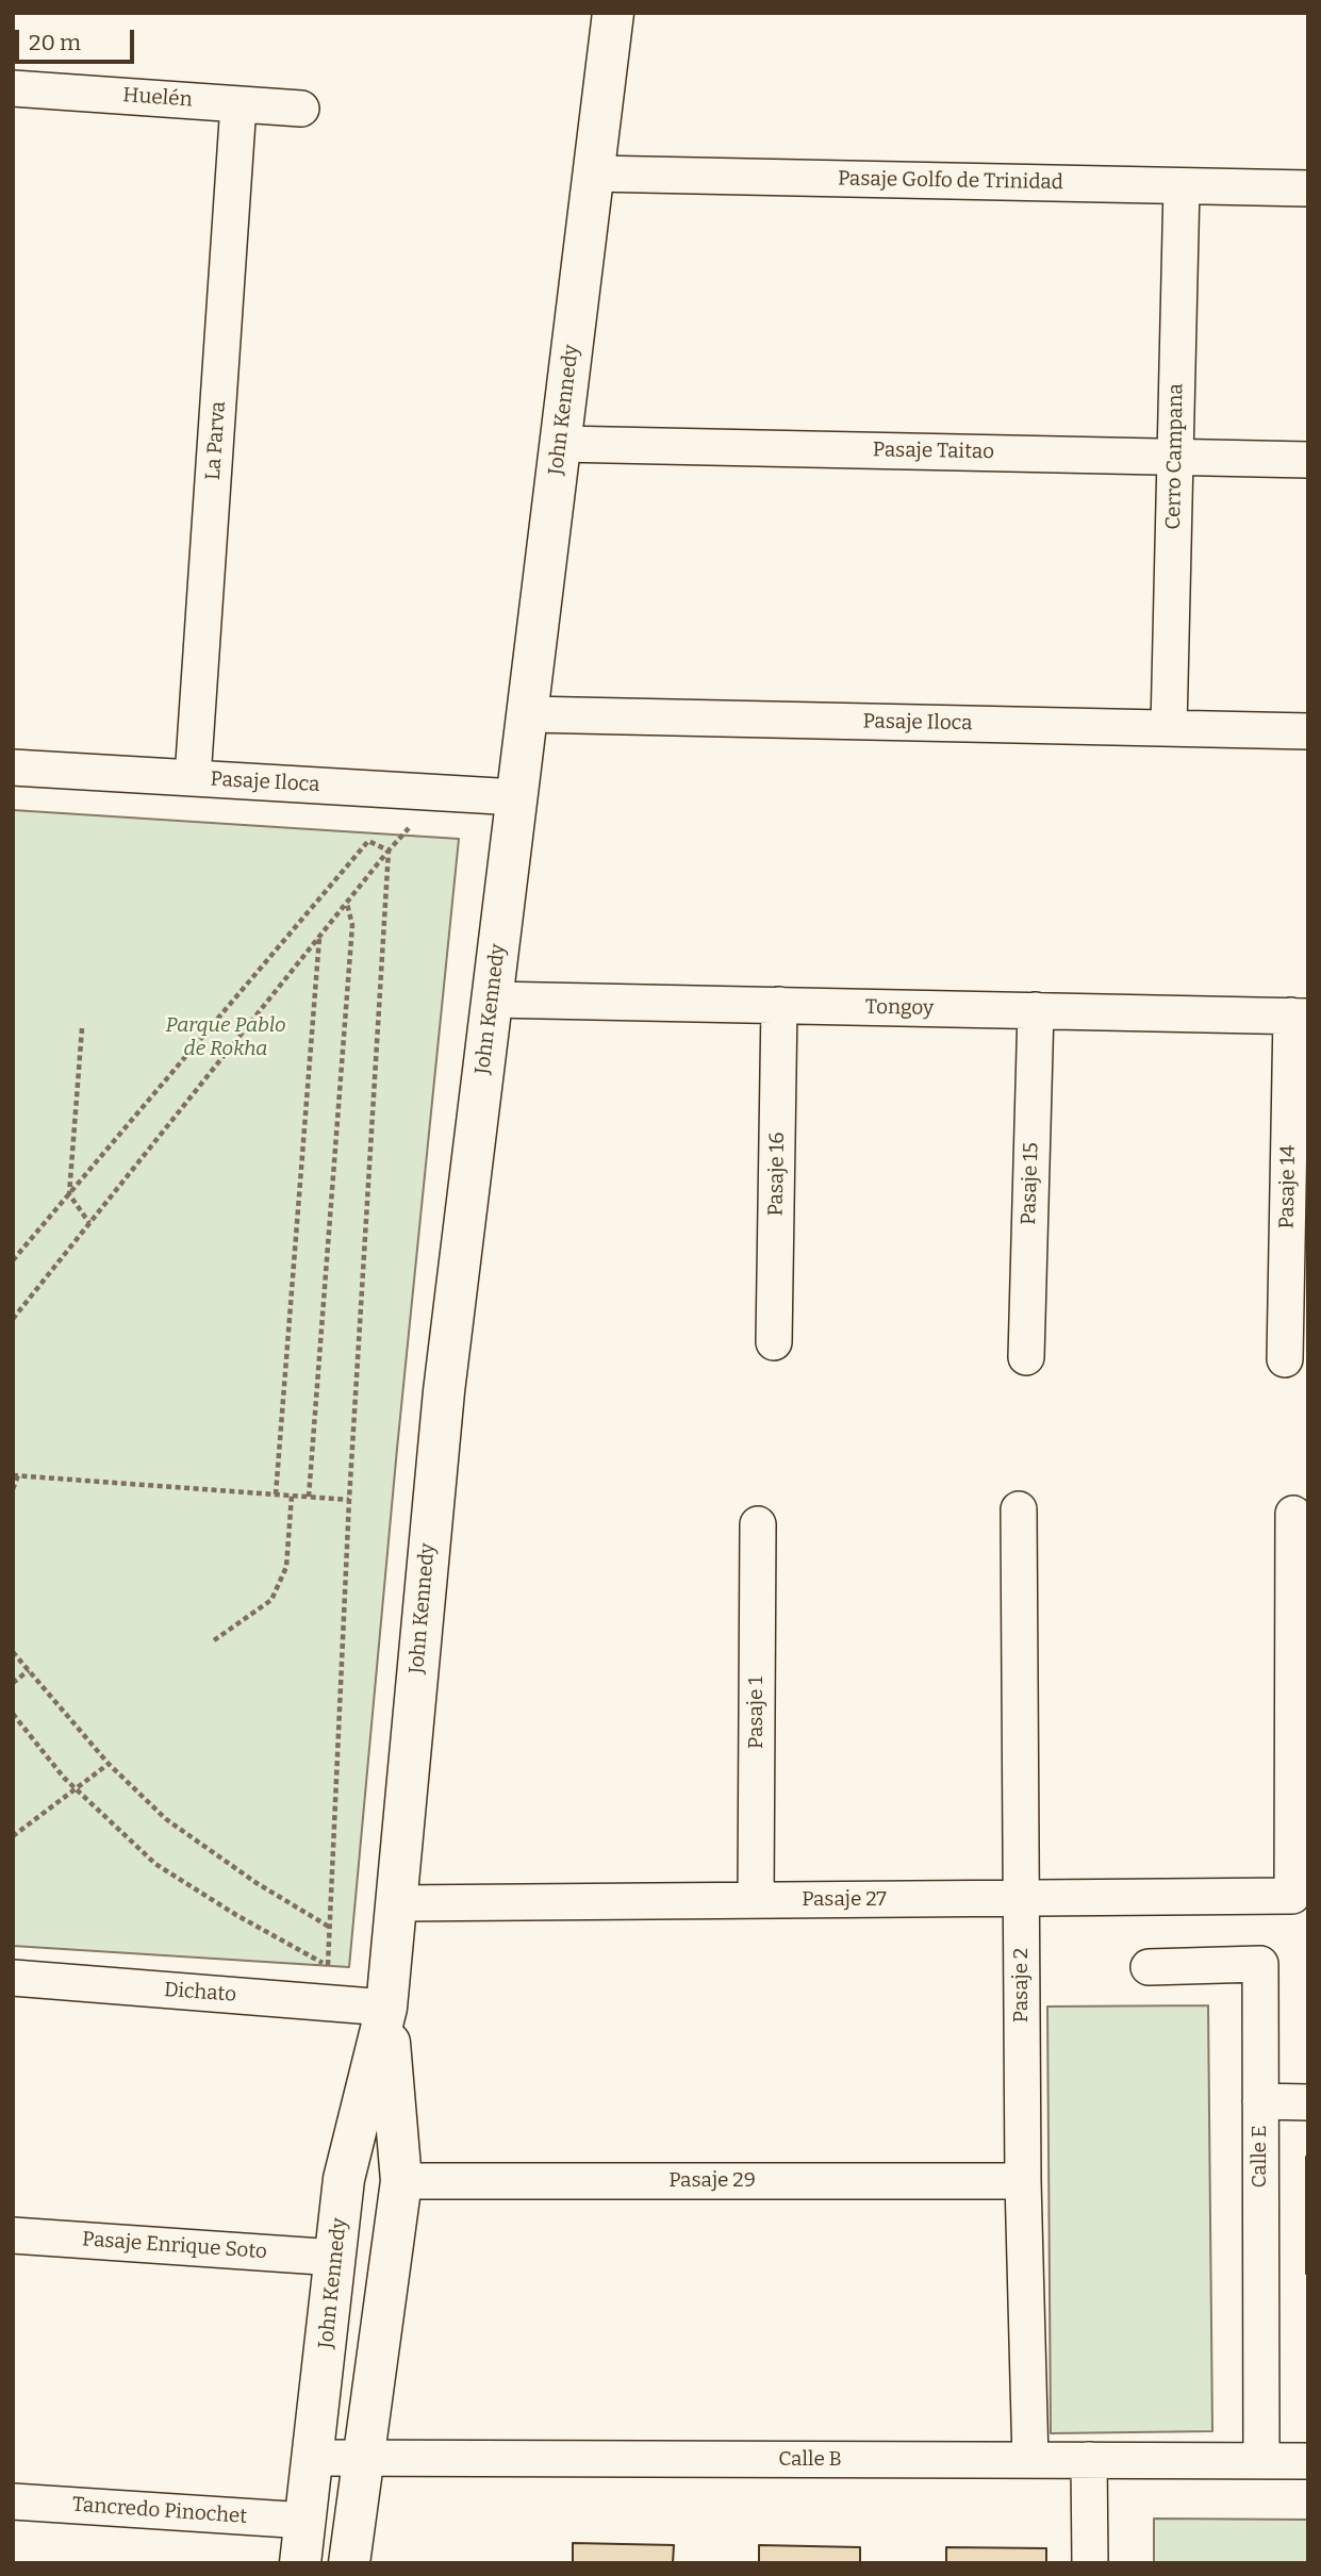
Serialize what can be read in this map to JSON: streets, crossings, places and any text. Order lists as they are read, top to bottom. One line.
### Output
{"streets":{"street":["Huelén","Pasaje Golfo de Trinidad","John Kennedy","La Parva","Pasaje Taitao","Cerro Campana","Pasaje Iloca","Tongoy","Pasaje 16","Pasaje 15","Pasaje 14","Pasaje 1","Pasaje 27","Pasaje 2","Dichato","Calle E","Pasaje 29","Pasaje Enrique Soto","Calle B","Tancredo Pinochet"]},"crossings":[["Huelén","La Parva"],["Pasaje Golfo de Trinidad","John Kennedy"],["Pasaje Golfo de Trinidad","Cerro Campana"],["John Kennedy","Pasaje Taitao"],["John Kennedy","Pasaje Iloca"],["John Kennedy","Tongoy"],["John Kennedy","Pasaje 27"],["John Kennedy","Dichato"],["John Kennedy","Pasaje 29"],["John Kennedy","Pasaje Enrique Soto"],["John Kennedy","Calle B"],["John Kennedy","Tancredo Pinochet"],["La Parva","Pasaje Iloca"],["Pasaje Taitao","Cerro Campana"],["Cerro Campana","Pasaje Iloca"],["Tongoy","Pasaje 16"],["Tongoy","Pasaje 15"],["Tongoy","Pasaje 14"],["Pasaje 1","Pasaje 27"],["Pasaje 27","Pasaje 2"],["Pasaje 2","Pasaje 29"],["Pasaje 2","Calle B"],["Calle E","Calle B"]],"parks":["Parque Pablo de Rokha"],"scale_bar":"20 m"}
